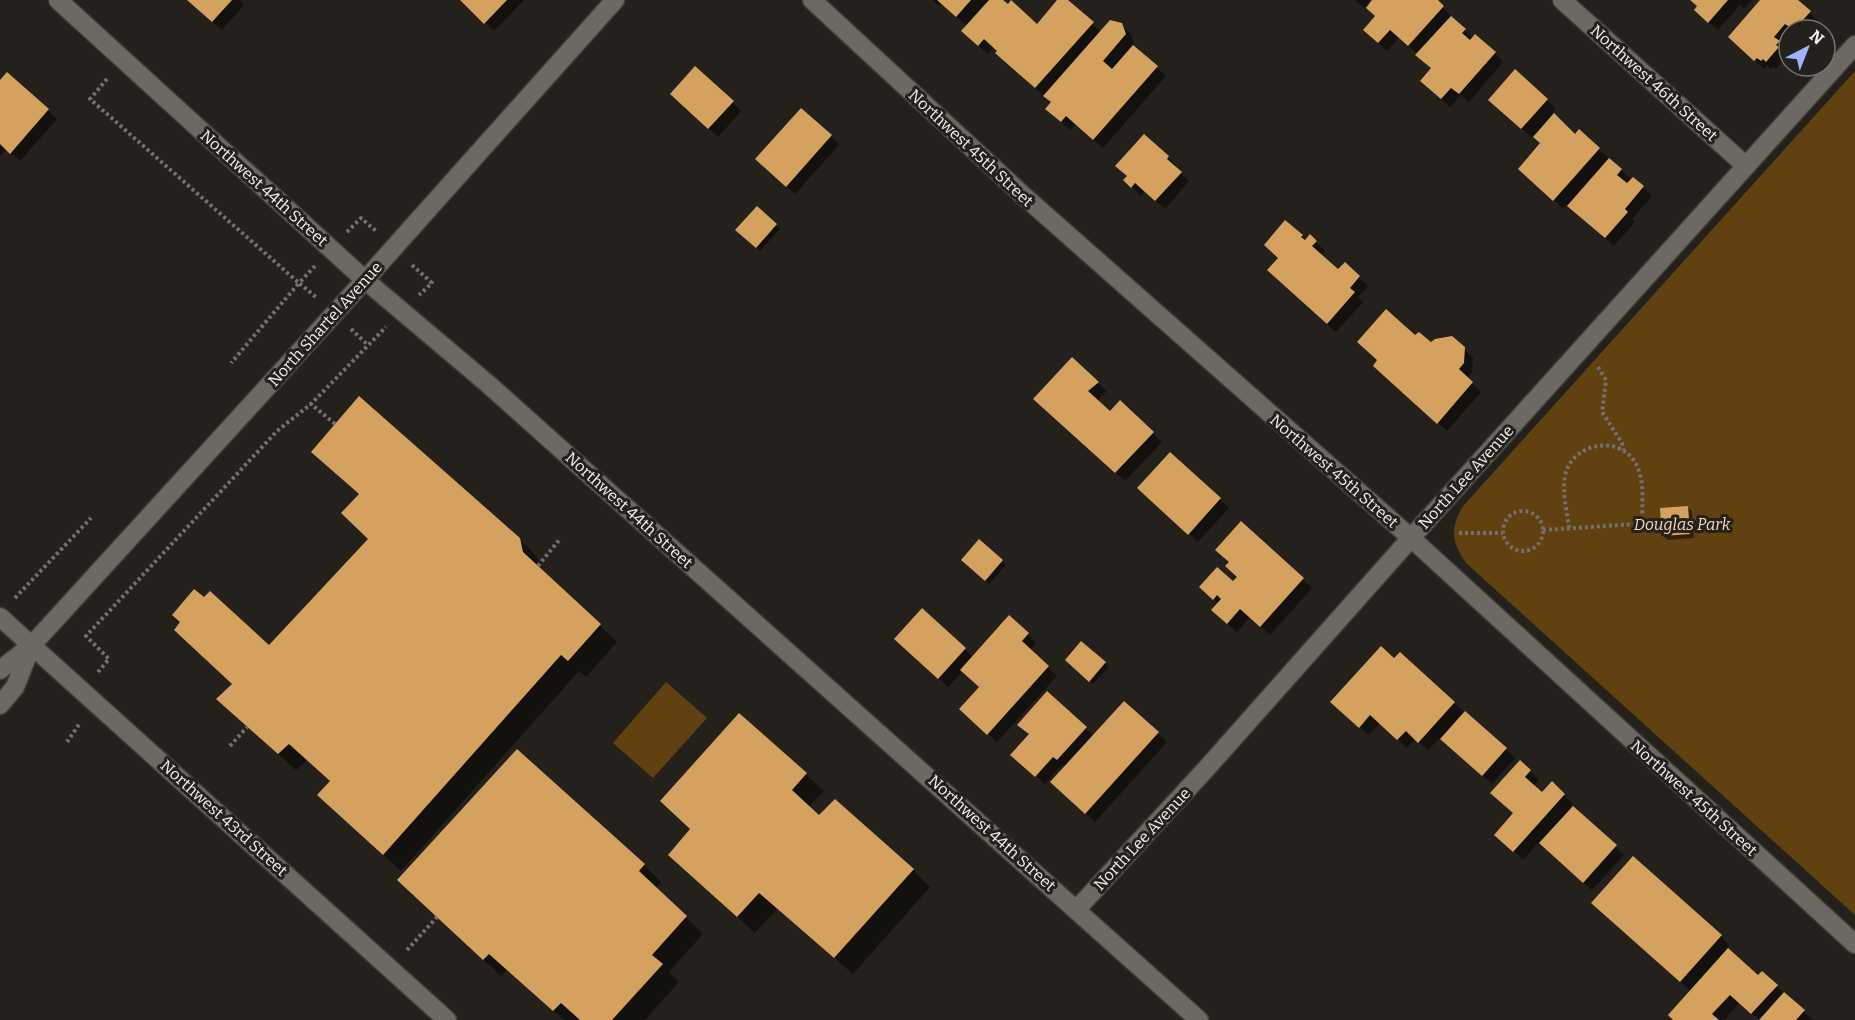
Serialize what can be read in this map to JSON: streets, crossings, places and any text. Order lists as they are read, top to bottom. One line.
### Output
{"streets":{"street":["Northwest 46th Street","Northwest 45th Street","Northwest 44th Street","North Shartel Avenue","North Lee Avenue","Northwest 43rd Street"]},"crossings":[["Northwest 46th Street","North Lee Avenue"],["Northwest 45th Street","North Lee Avenue"],["Northwest 44th Street","North Shartel Avenue"],["Northwest 44th Street","North Lee Avenue"],["North Shartel Avenue","Northwest 43rd Street"]],"parks":["Douglas Park"],"north":"top right"}
